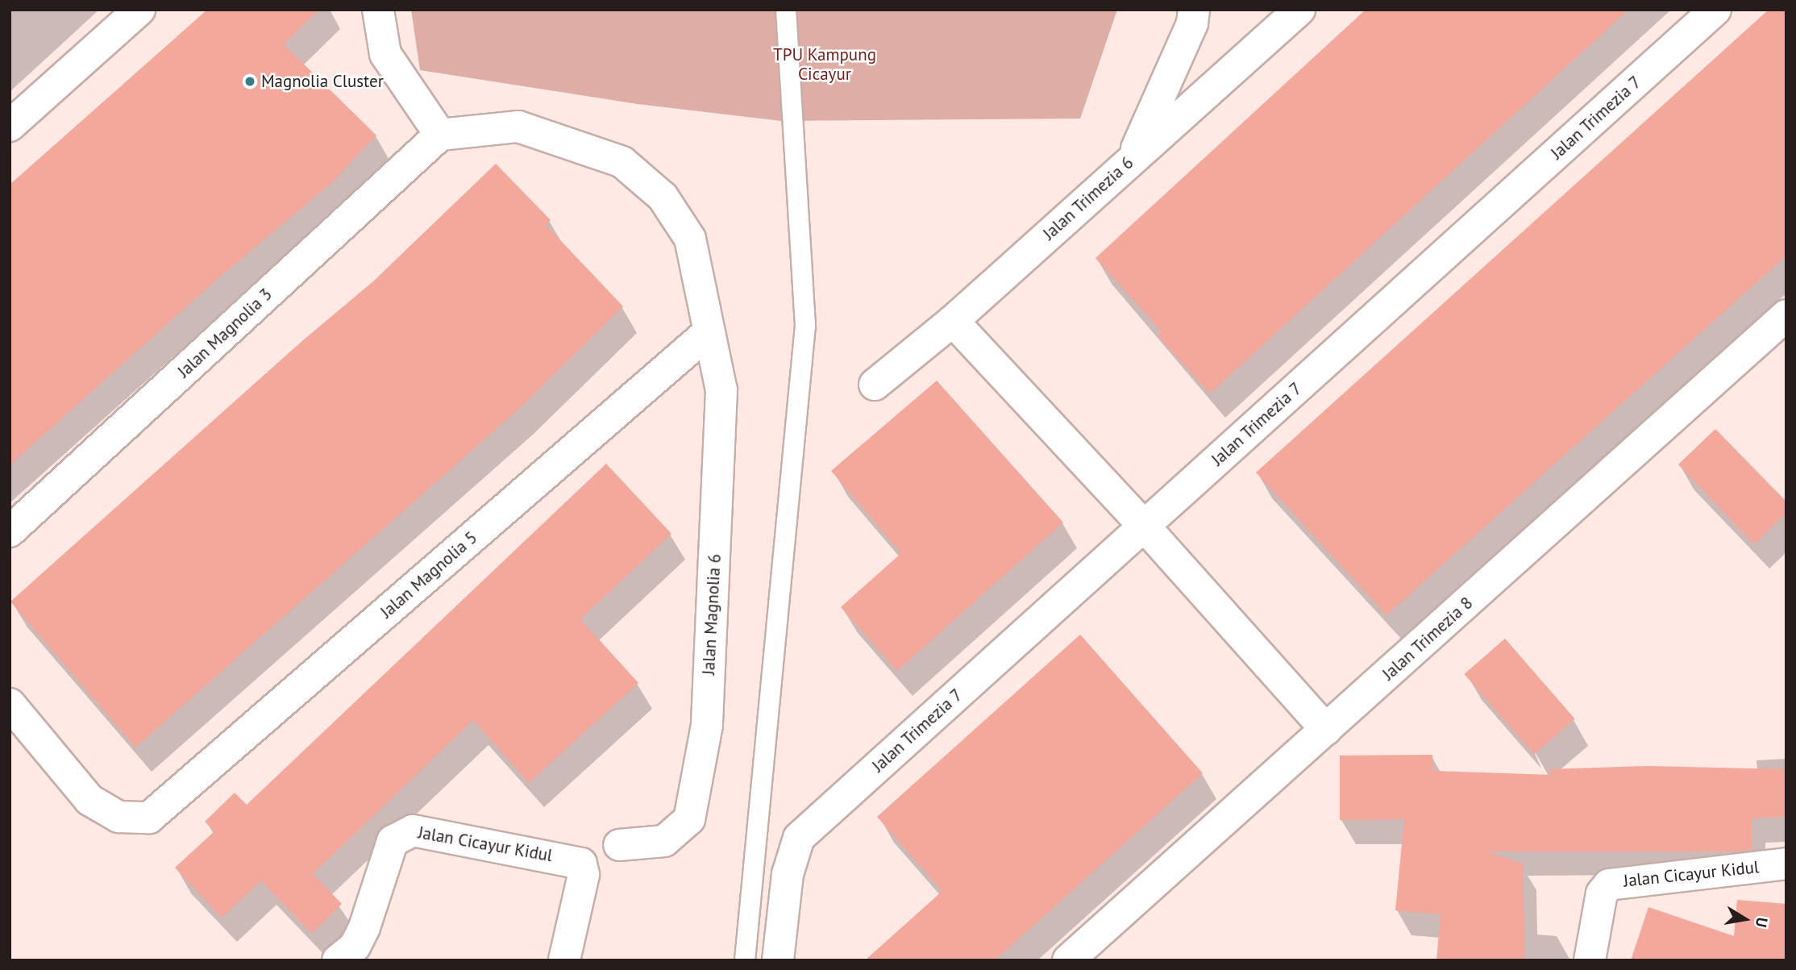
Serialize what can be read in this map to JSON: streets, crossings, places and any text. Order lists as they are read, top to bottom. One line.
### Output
{"streets":{"street":["Jalan Trimezia 7","Jalan Trimezia 6","Jalan Magnolia 3","Jalan Magnolia 5","Jalan Magnolia 6","Jalan Trimezia 8","Jalan Cicayur Kidul"]},"crossings":[["Jalan Magnolia 3","Jalan Magnolia 6"],["Jalan Magnolia 5","Jalan Magnolia 6"]],"parks":["TPU Kampung Cicayur"],"places":["Magnolia Cluster"],"north":"right"}
